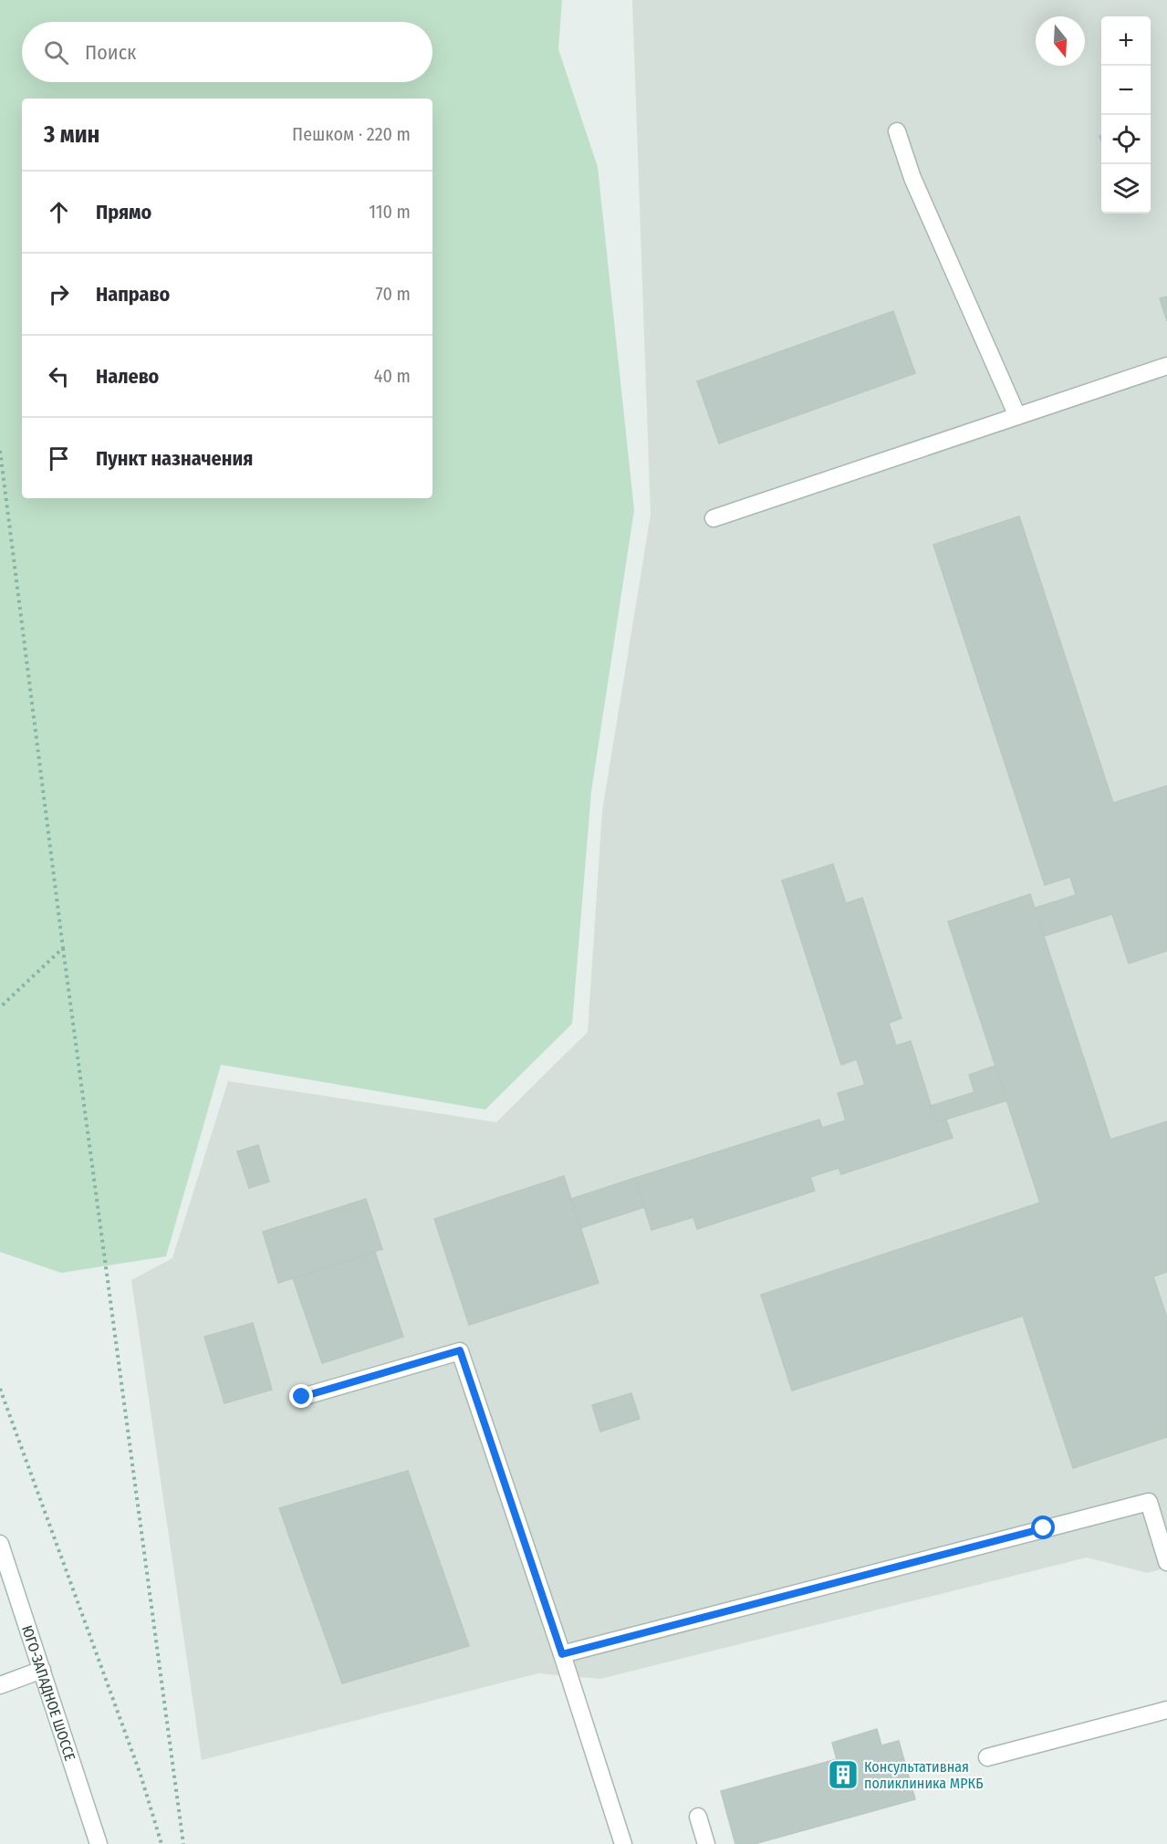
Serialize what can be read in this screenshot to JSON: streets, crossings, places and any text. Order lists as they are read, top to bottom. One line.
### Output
{"streets":{"main road":["ЮГО-ЗАПАДНОЕ ШОССЕ"]},"places":{"building":["Консультативная поликлиника МРКБ"]},"north":"bottom","page":{"map_buttons":["+","−"],"search":"Поиск","heading":["3 мин","Пешком · 220 m"],"list":[["Прямо","110 m"],["Направо","70 m"],["Налево","40 m"],"Пункт назначения"]}}
